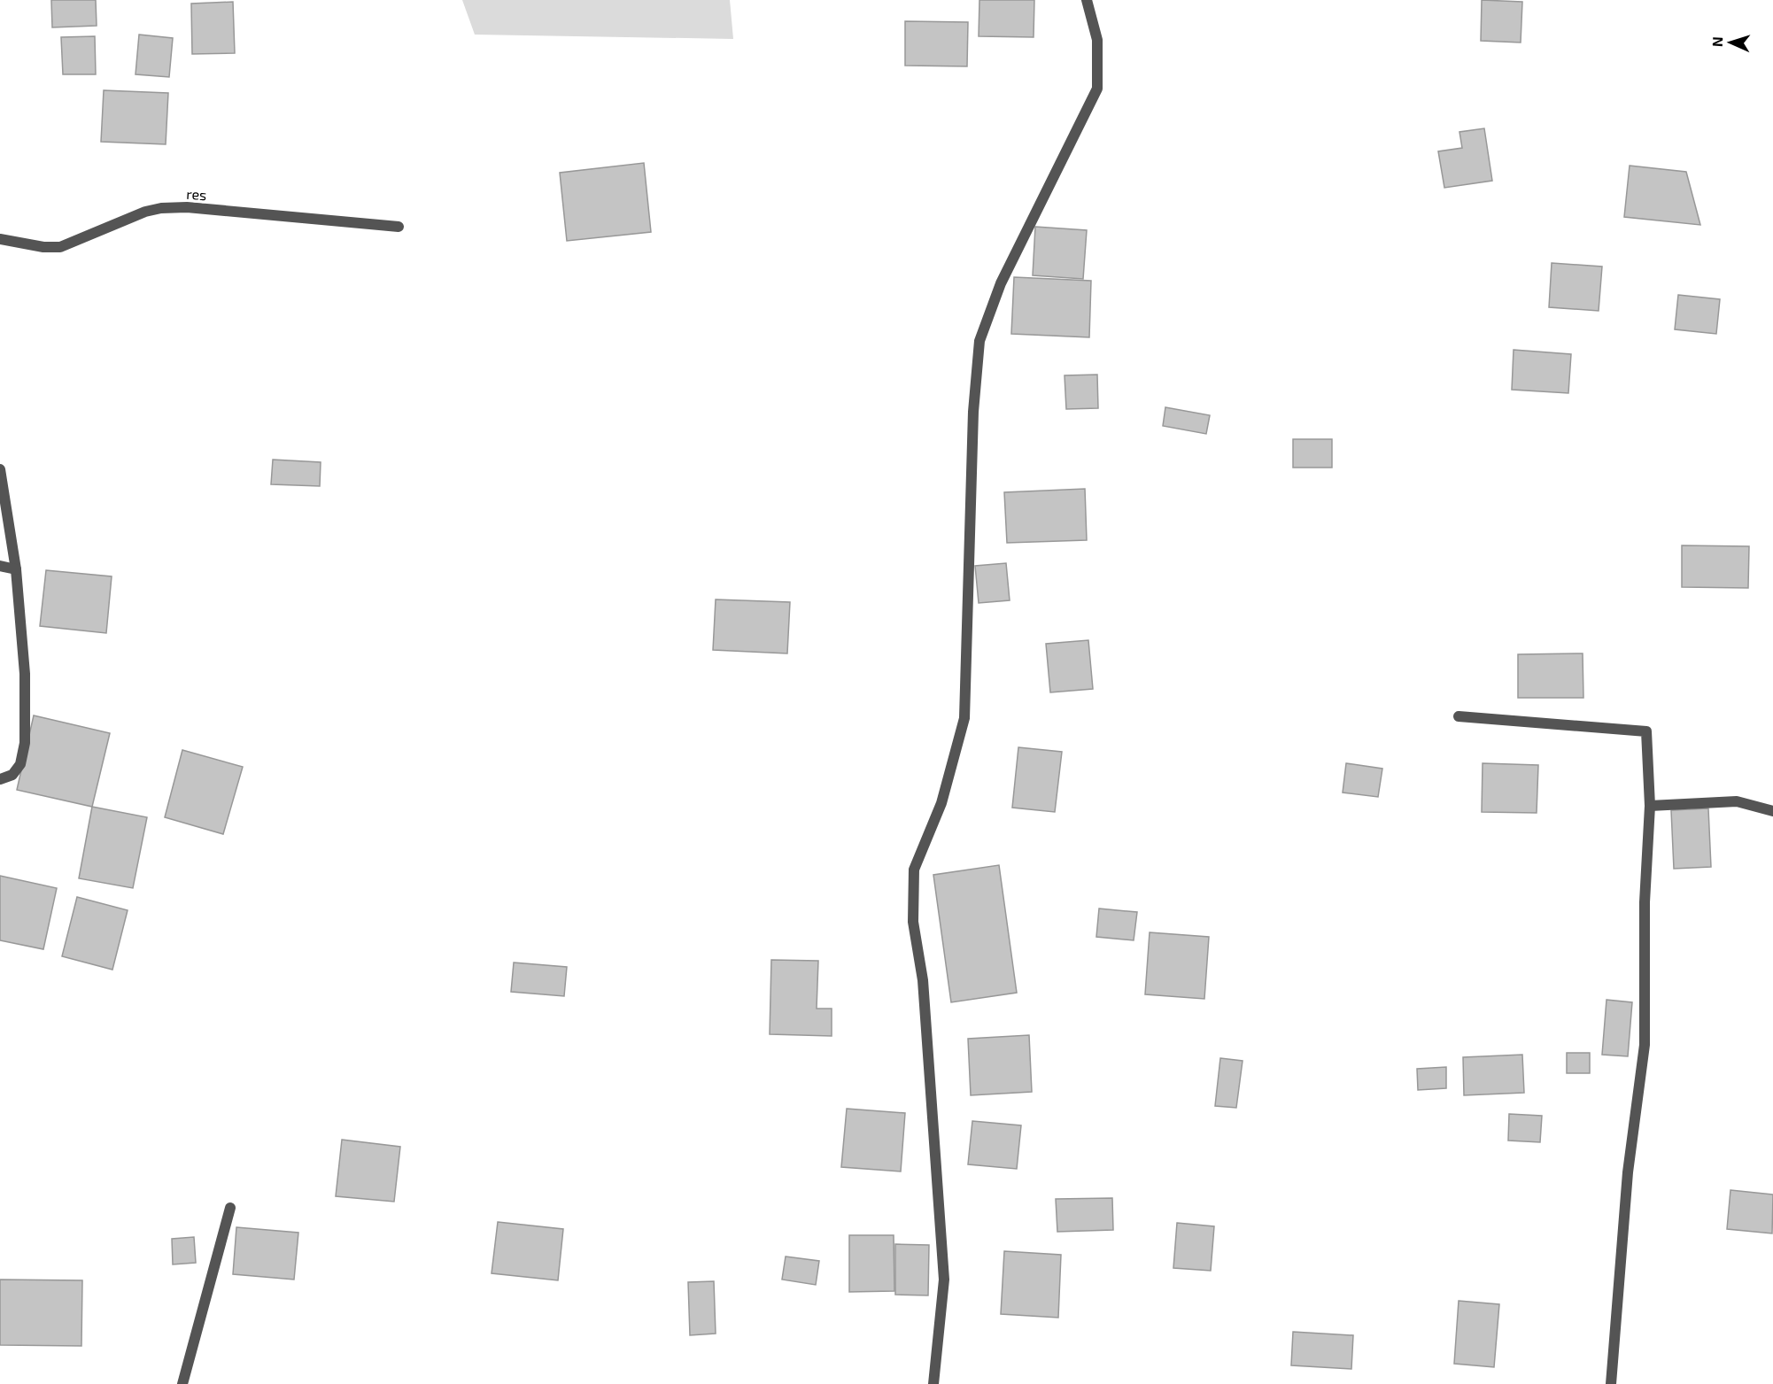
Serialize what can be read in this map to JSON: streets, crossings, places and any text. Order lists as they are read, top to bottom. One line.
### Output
{"streets":{"street":["res"]},"north":"left"}
